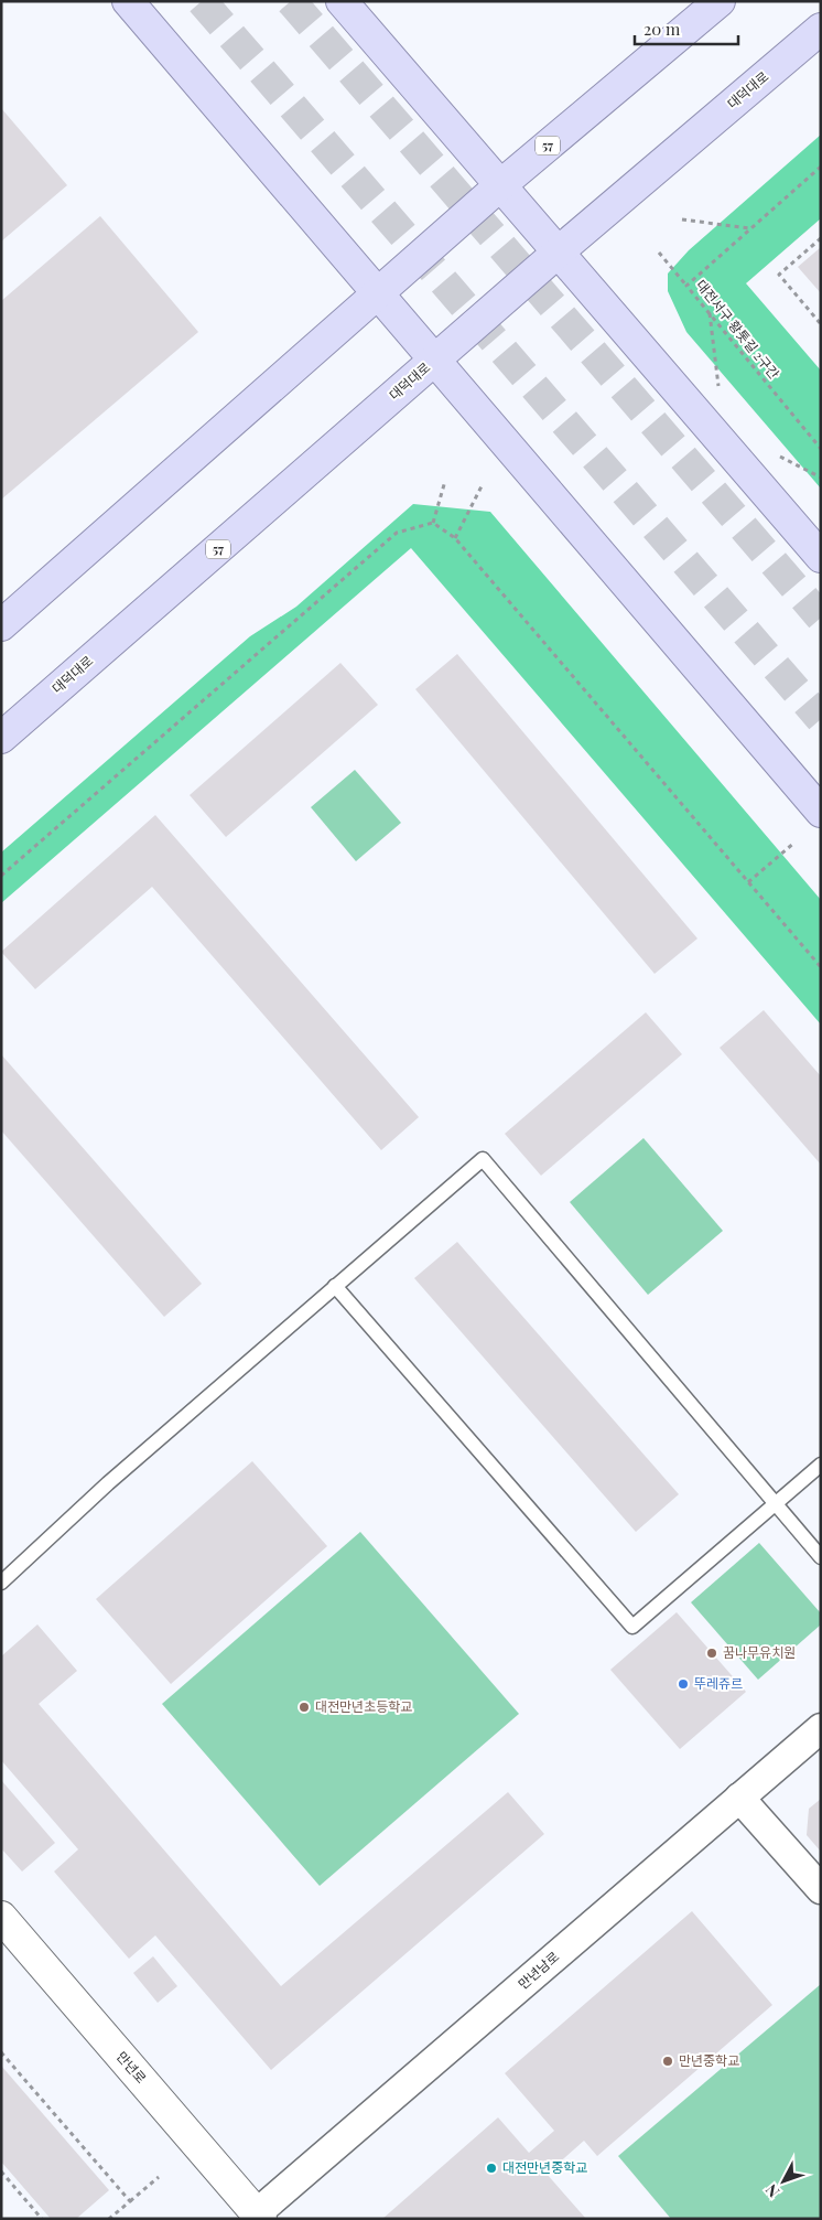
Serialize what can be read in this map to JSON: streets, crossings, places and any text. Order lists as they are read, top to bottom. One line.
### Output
{"streets":{"main road":["대덕대로","57"],"street":["만년남로","만년로"],"path":["대전서구 황톳길 2구간"]},"crossings":[["만년남로","만년로"]],"places":["꿈나무유치원","뚜레쥬르","대전만년초등학교","만년중학교","대전만년중학교"],"scale_bar":"20 m","north":"bottom left"}
